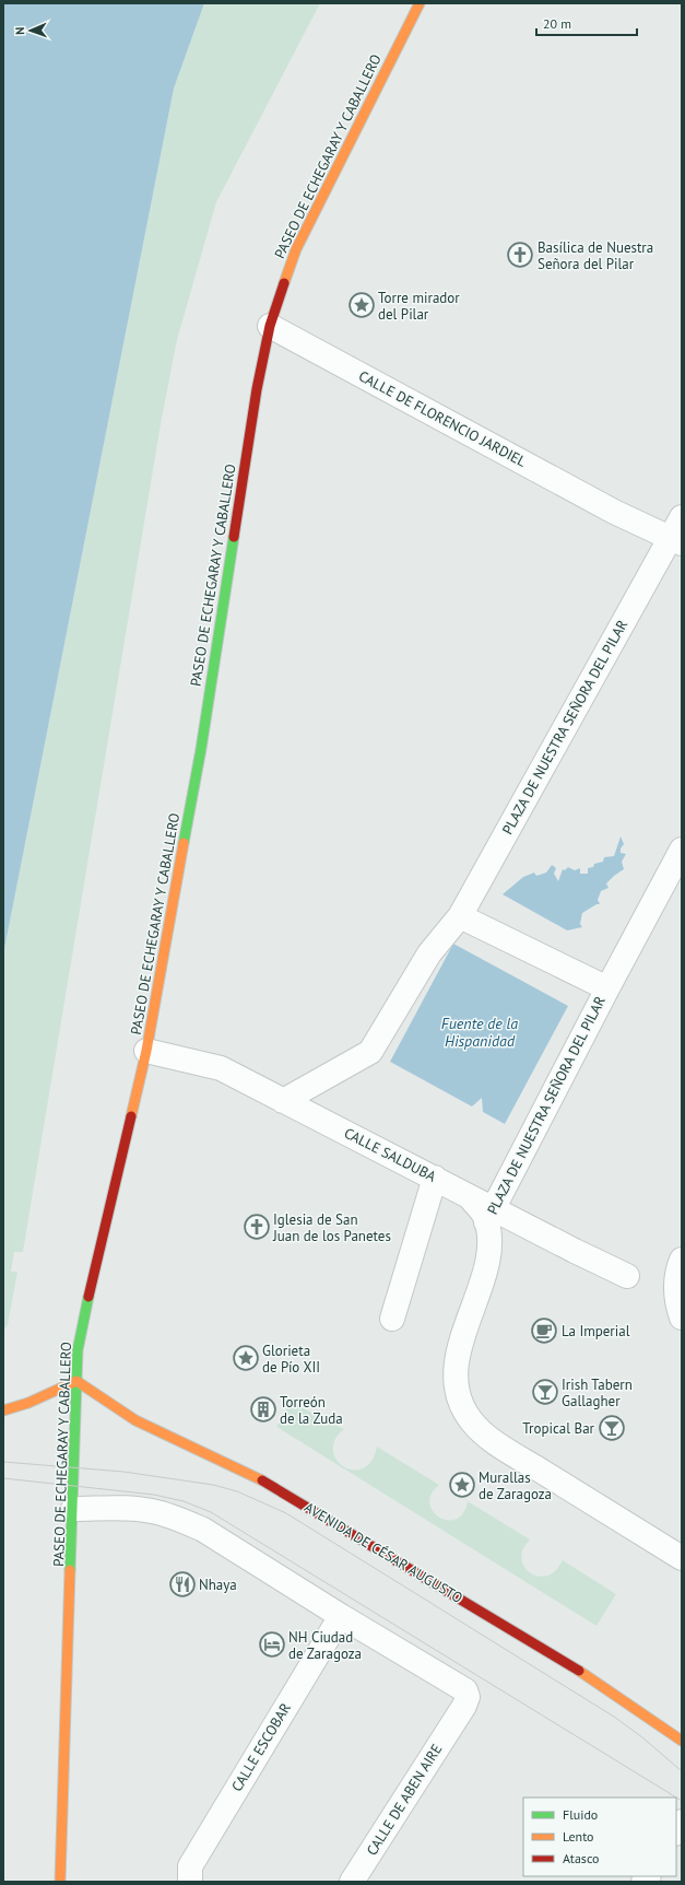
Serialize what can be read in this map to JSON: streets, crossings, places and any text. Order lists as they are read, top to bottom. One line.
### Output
{"streets":{"main road":["PASEO DE ECHEGARAY Y CABALLERO","AVENIDA DE CÉSAR AUGUSTO"],"street":["CALLE DE FLORENCIO JARDIEL","PLAZA DE NUESTRA SEÑORA DEL PILAR","CALLE SALDUBA","CALLE ESCOBAR","CALLE DE ABEN AIRE"]},"crossings":[["PASEO DE ECHEGARAY Y CABALLERO","CALLE DE FLORENCIO JARDIEL"],["PASEO DE ECHEGARAY Y CABALLERO","CALLE SALDUBA"],["PASEO DE ECHEGARAY Y CABALLERO","AVENIDA DE CÉSAR AUGUSTO"],["CALLE DE FLORENCIO JARDIEL","PLAZA DE NUESTRA SEÑORA DEL PILAR"],["PLAZA DE NUESTRA SEÑORA DEL PILAR","CALLE SALDUBA"],["CALLE ESCOBAR","CALLE DE ABEN AIRE"]],"water":["Fuente de la Hispanidad"],"places":{"church":["Basílica de Nuestra Señora del Pilar","Iglesia de San Juan de los Panetes"],"place":["Torre mirador del Pilar","Glorieta de Pío XII","Murallas de Zaragoza"],"cafe":["La Imperial"],"bar":["Irish Tabern Gallagher","Tropical Bar"],"building":["Torreón de la Zuda"],"restaurant":["Nhaya"],"hotel":["NH Ciudad de Zaragoza"]},"legend":["Fluido","Lento","Atasco"],"scale_bar":"20 m","north":"left"}
